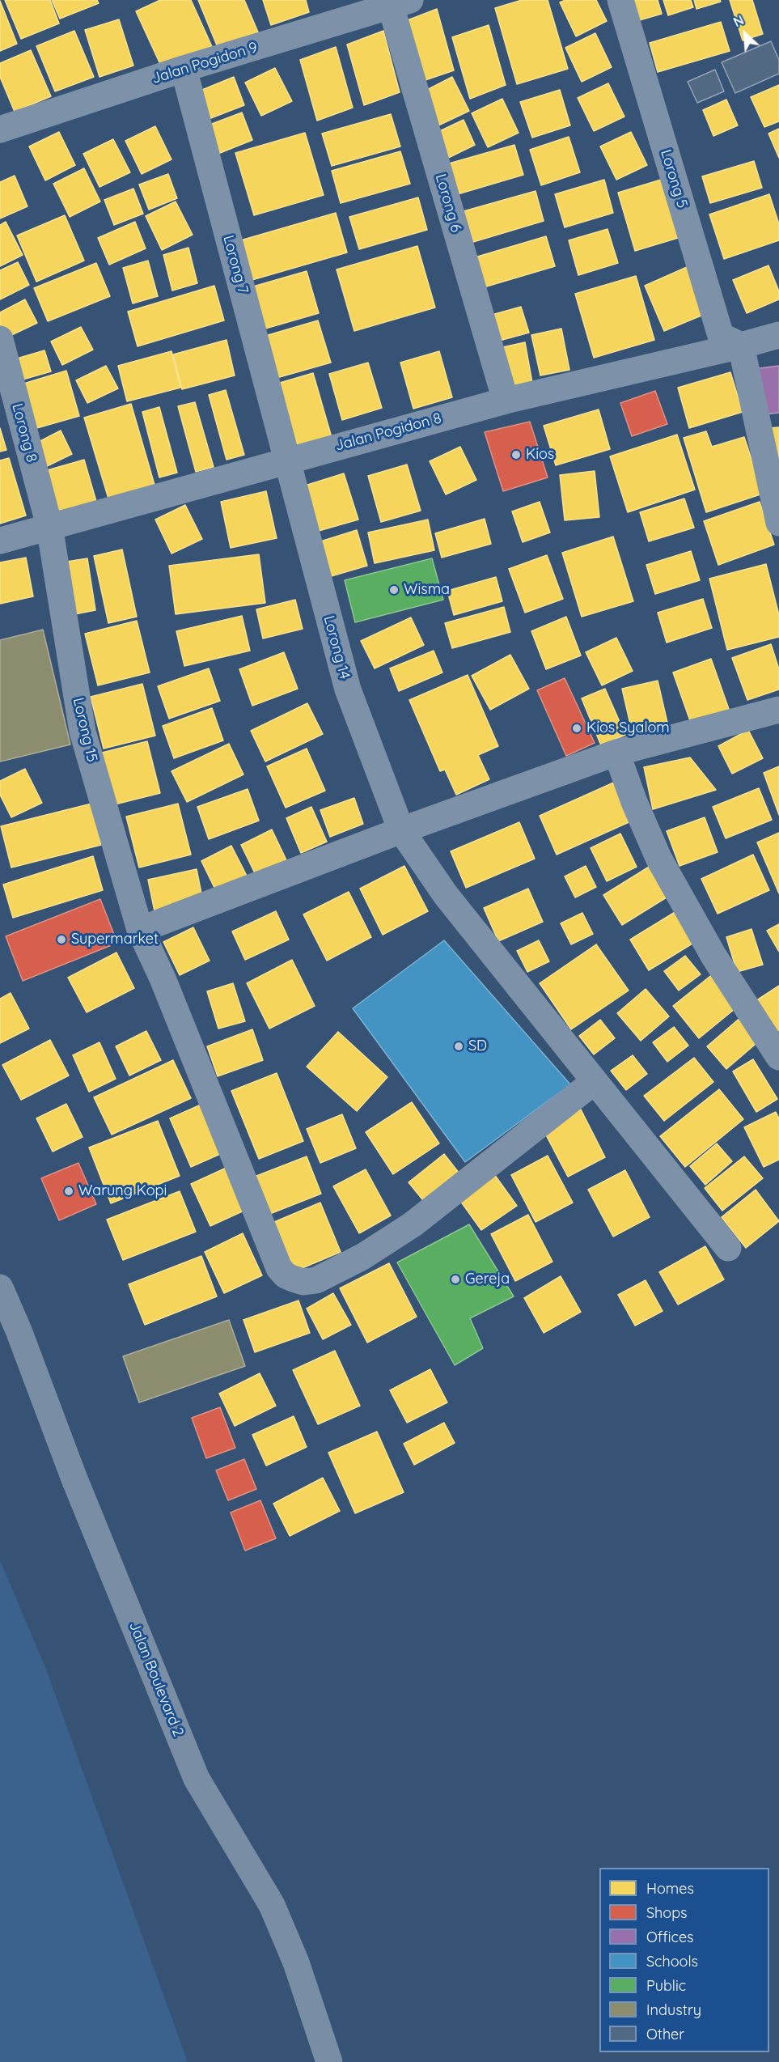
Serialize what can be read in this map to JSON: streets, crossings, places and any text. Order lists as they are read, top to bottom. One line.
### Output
{"streets":{"main road":["Jalan Boulevard 2"],"street":["Jalan Pogidon 9","Lorong 5","Lorong 6","Lorong 7","Jalan Pogidon 8","Lorong 8","Lorong 14","Lorong 15"]},"crossings":[["Jalan Pogidon 9","Lorong 6"],["Jalan Pogidon 9","Lorong 7"],["Lorong 5","Jalan Pogidon 8"],["Lorong 6","Jalan Pogidon 8"],["Lorong 7","Jalan Pogidon 8"],["Lorong 7","Lorong 14"],["Jalan Pogidon 8","Lorong 8"],["Jalan Pogidon 8","Lorong 14"],["Jalan Pogidon 8","Lorong 15"],["Lorong 8","Lorong 15"],["Lorong 14","Lorong 15"]],"places":["Kios","Wisma","Kios Syalom","Supermarket","SD","Warung Kopi","Gereja"],"legend":["Homes","Shops","Offices","Schools","Public","Industry","Other"],"north":"top left"}
